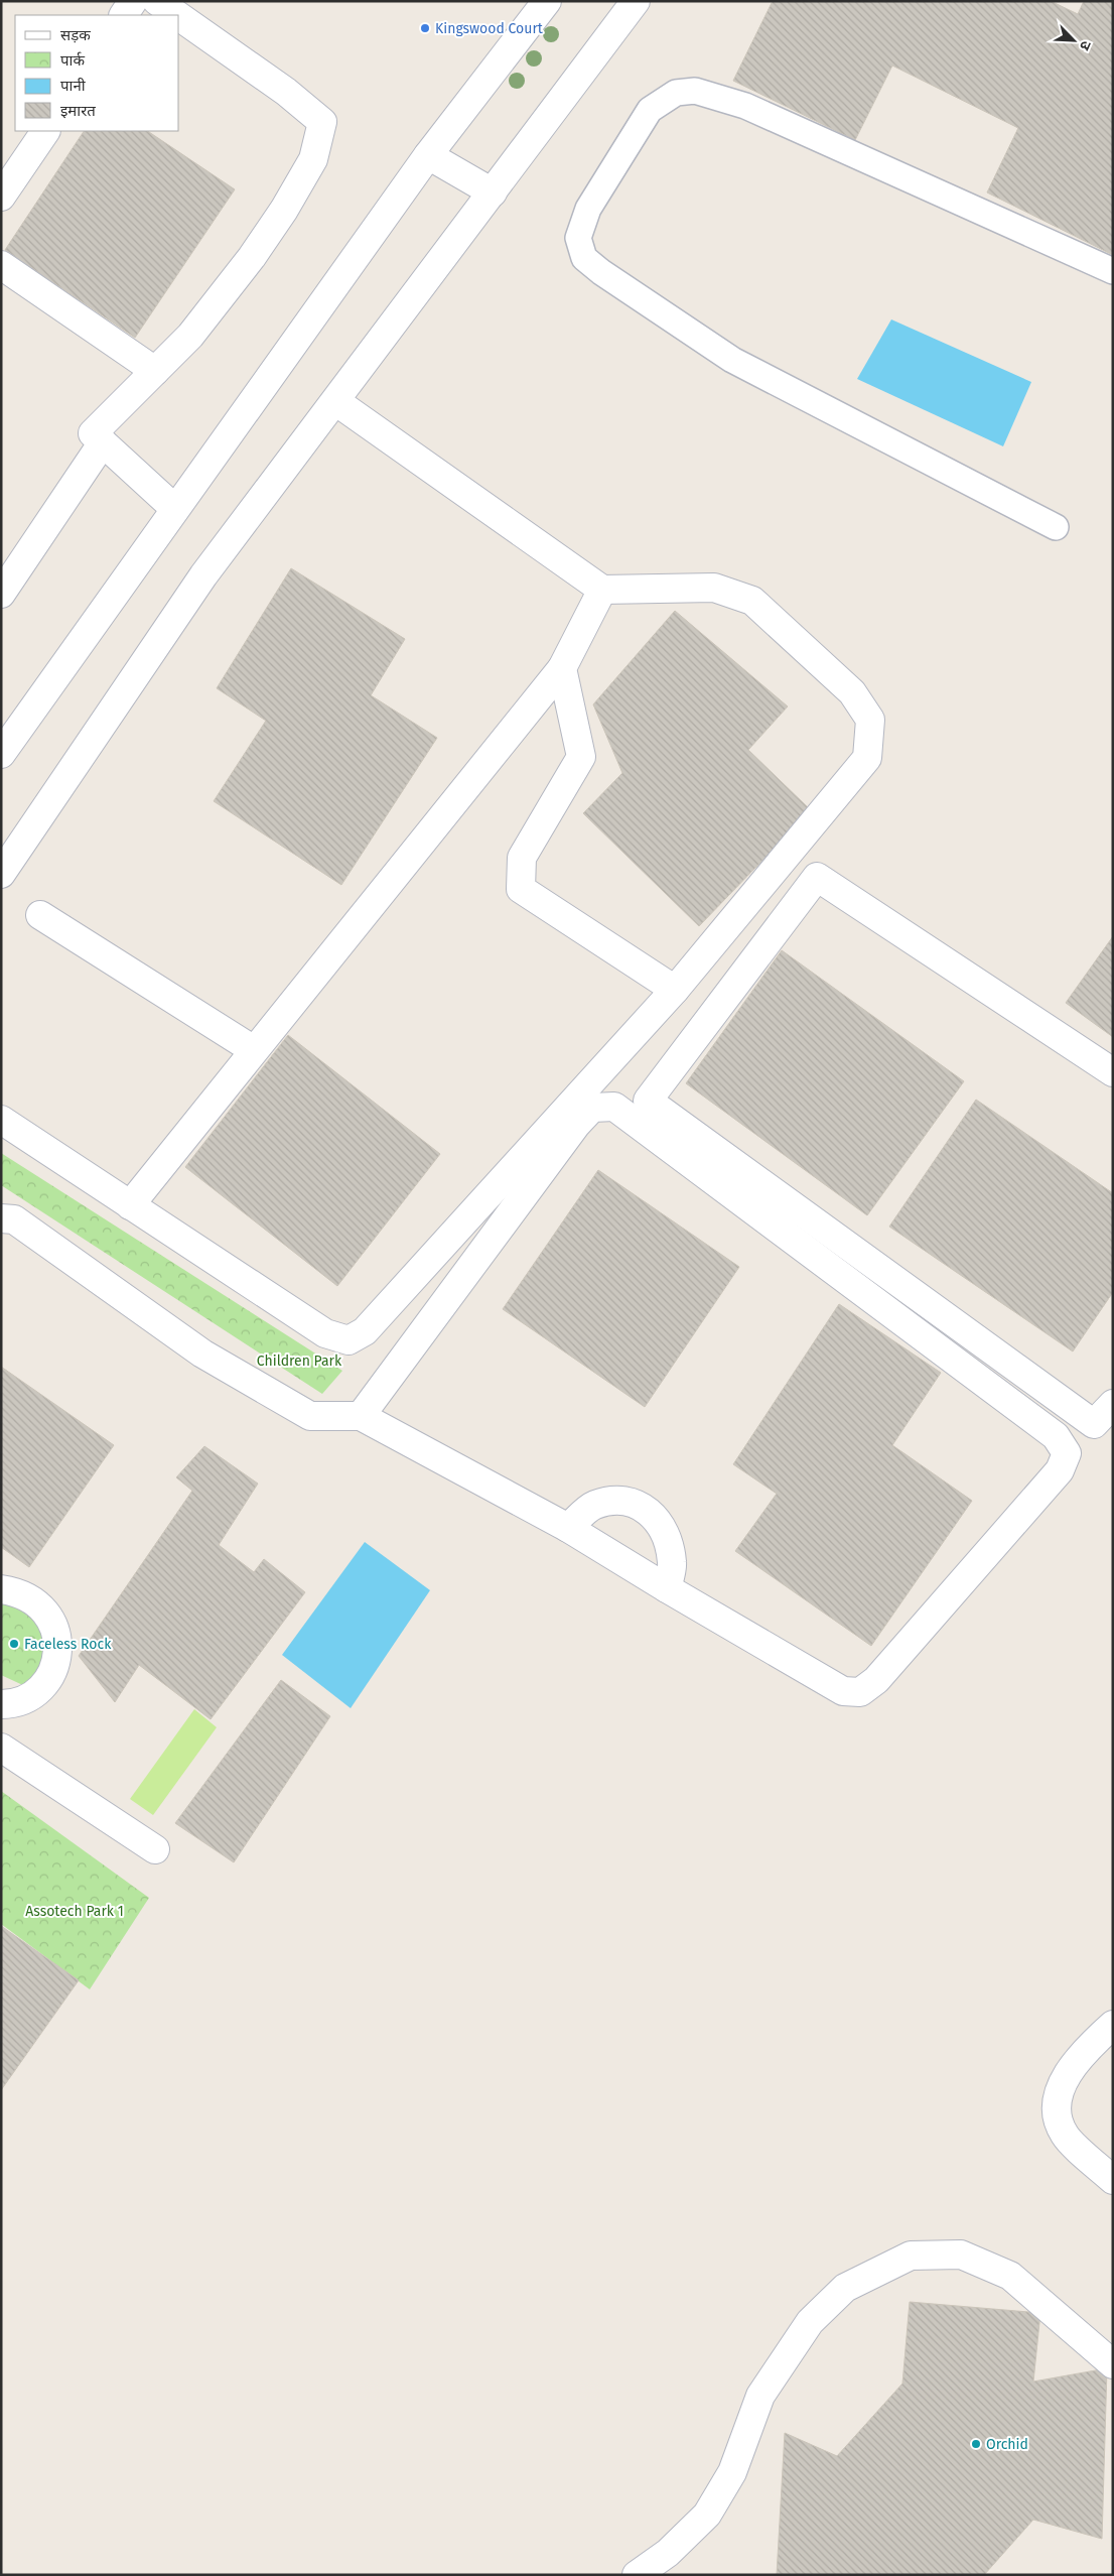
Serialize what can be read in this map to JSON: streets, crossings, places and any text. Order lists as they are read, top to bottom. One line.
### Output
{"parks":["Children Park","Assotech Park 1"],"places":["Kingswood Court","Faceless Rock","Orchid"],"legend":["सड़क","पार्क","पानी","इमारत"],"north":"bottom right"}
